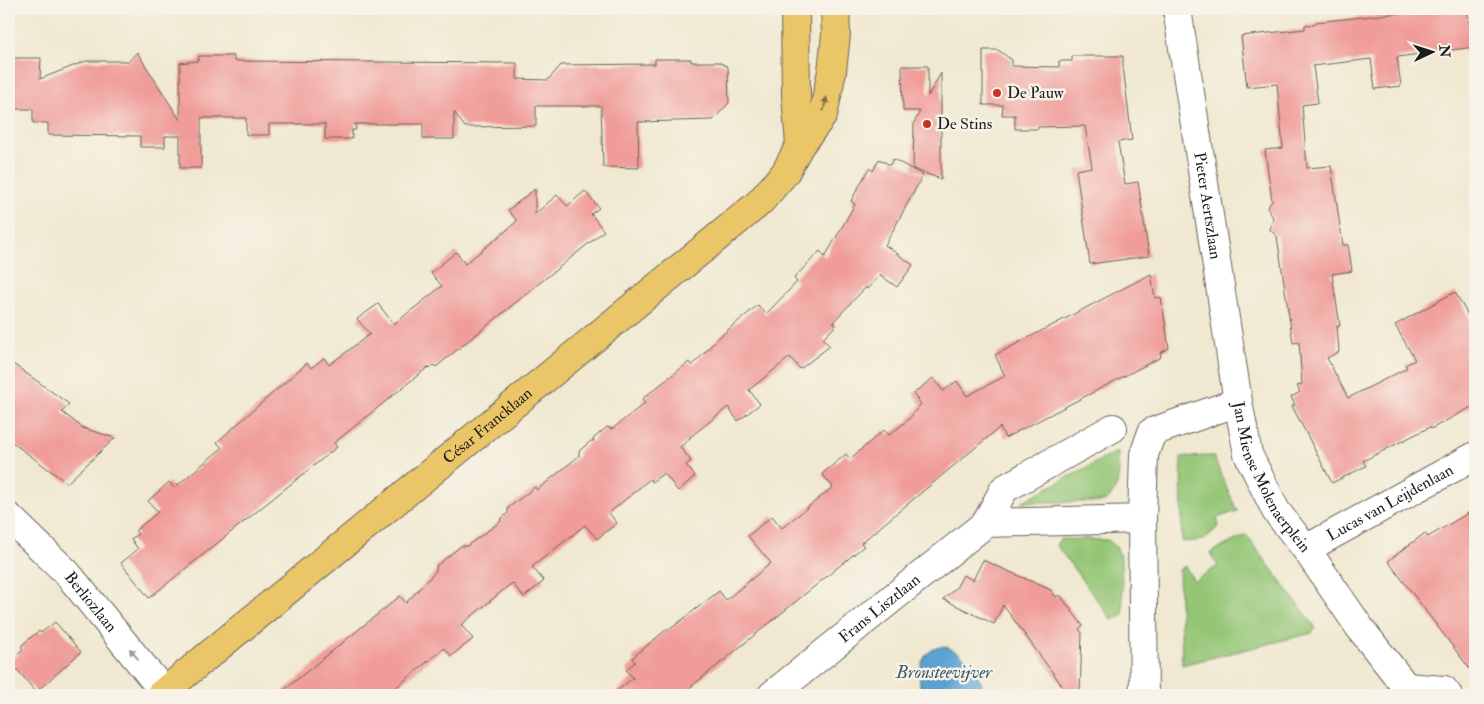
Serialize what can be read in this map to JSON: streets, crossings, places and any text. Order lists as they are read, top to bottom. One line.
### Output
{"streets":{"main road":["César Francklaan"],"street":["Pieter Aertszlaan","Jan Miense Molenaerplein","Lucas van Leijdenlaan","Berliozlaan","Frans Lisztlaan"]},"crossings":[["Pieter Aertszlaan","Jan Miense Molenaerplein"],["César Francklaan","Berliozlaan"],["Jan Miense Molenaerplein","Lucas van Leijdenlaan"]],"one_way":["Berliozlaan"],"water":["Bronsteevijver"],"places":["De Pauw","De Stins"],"north":"right"}
